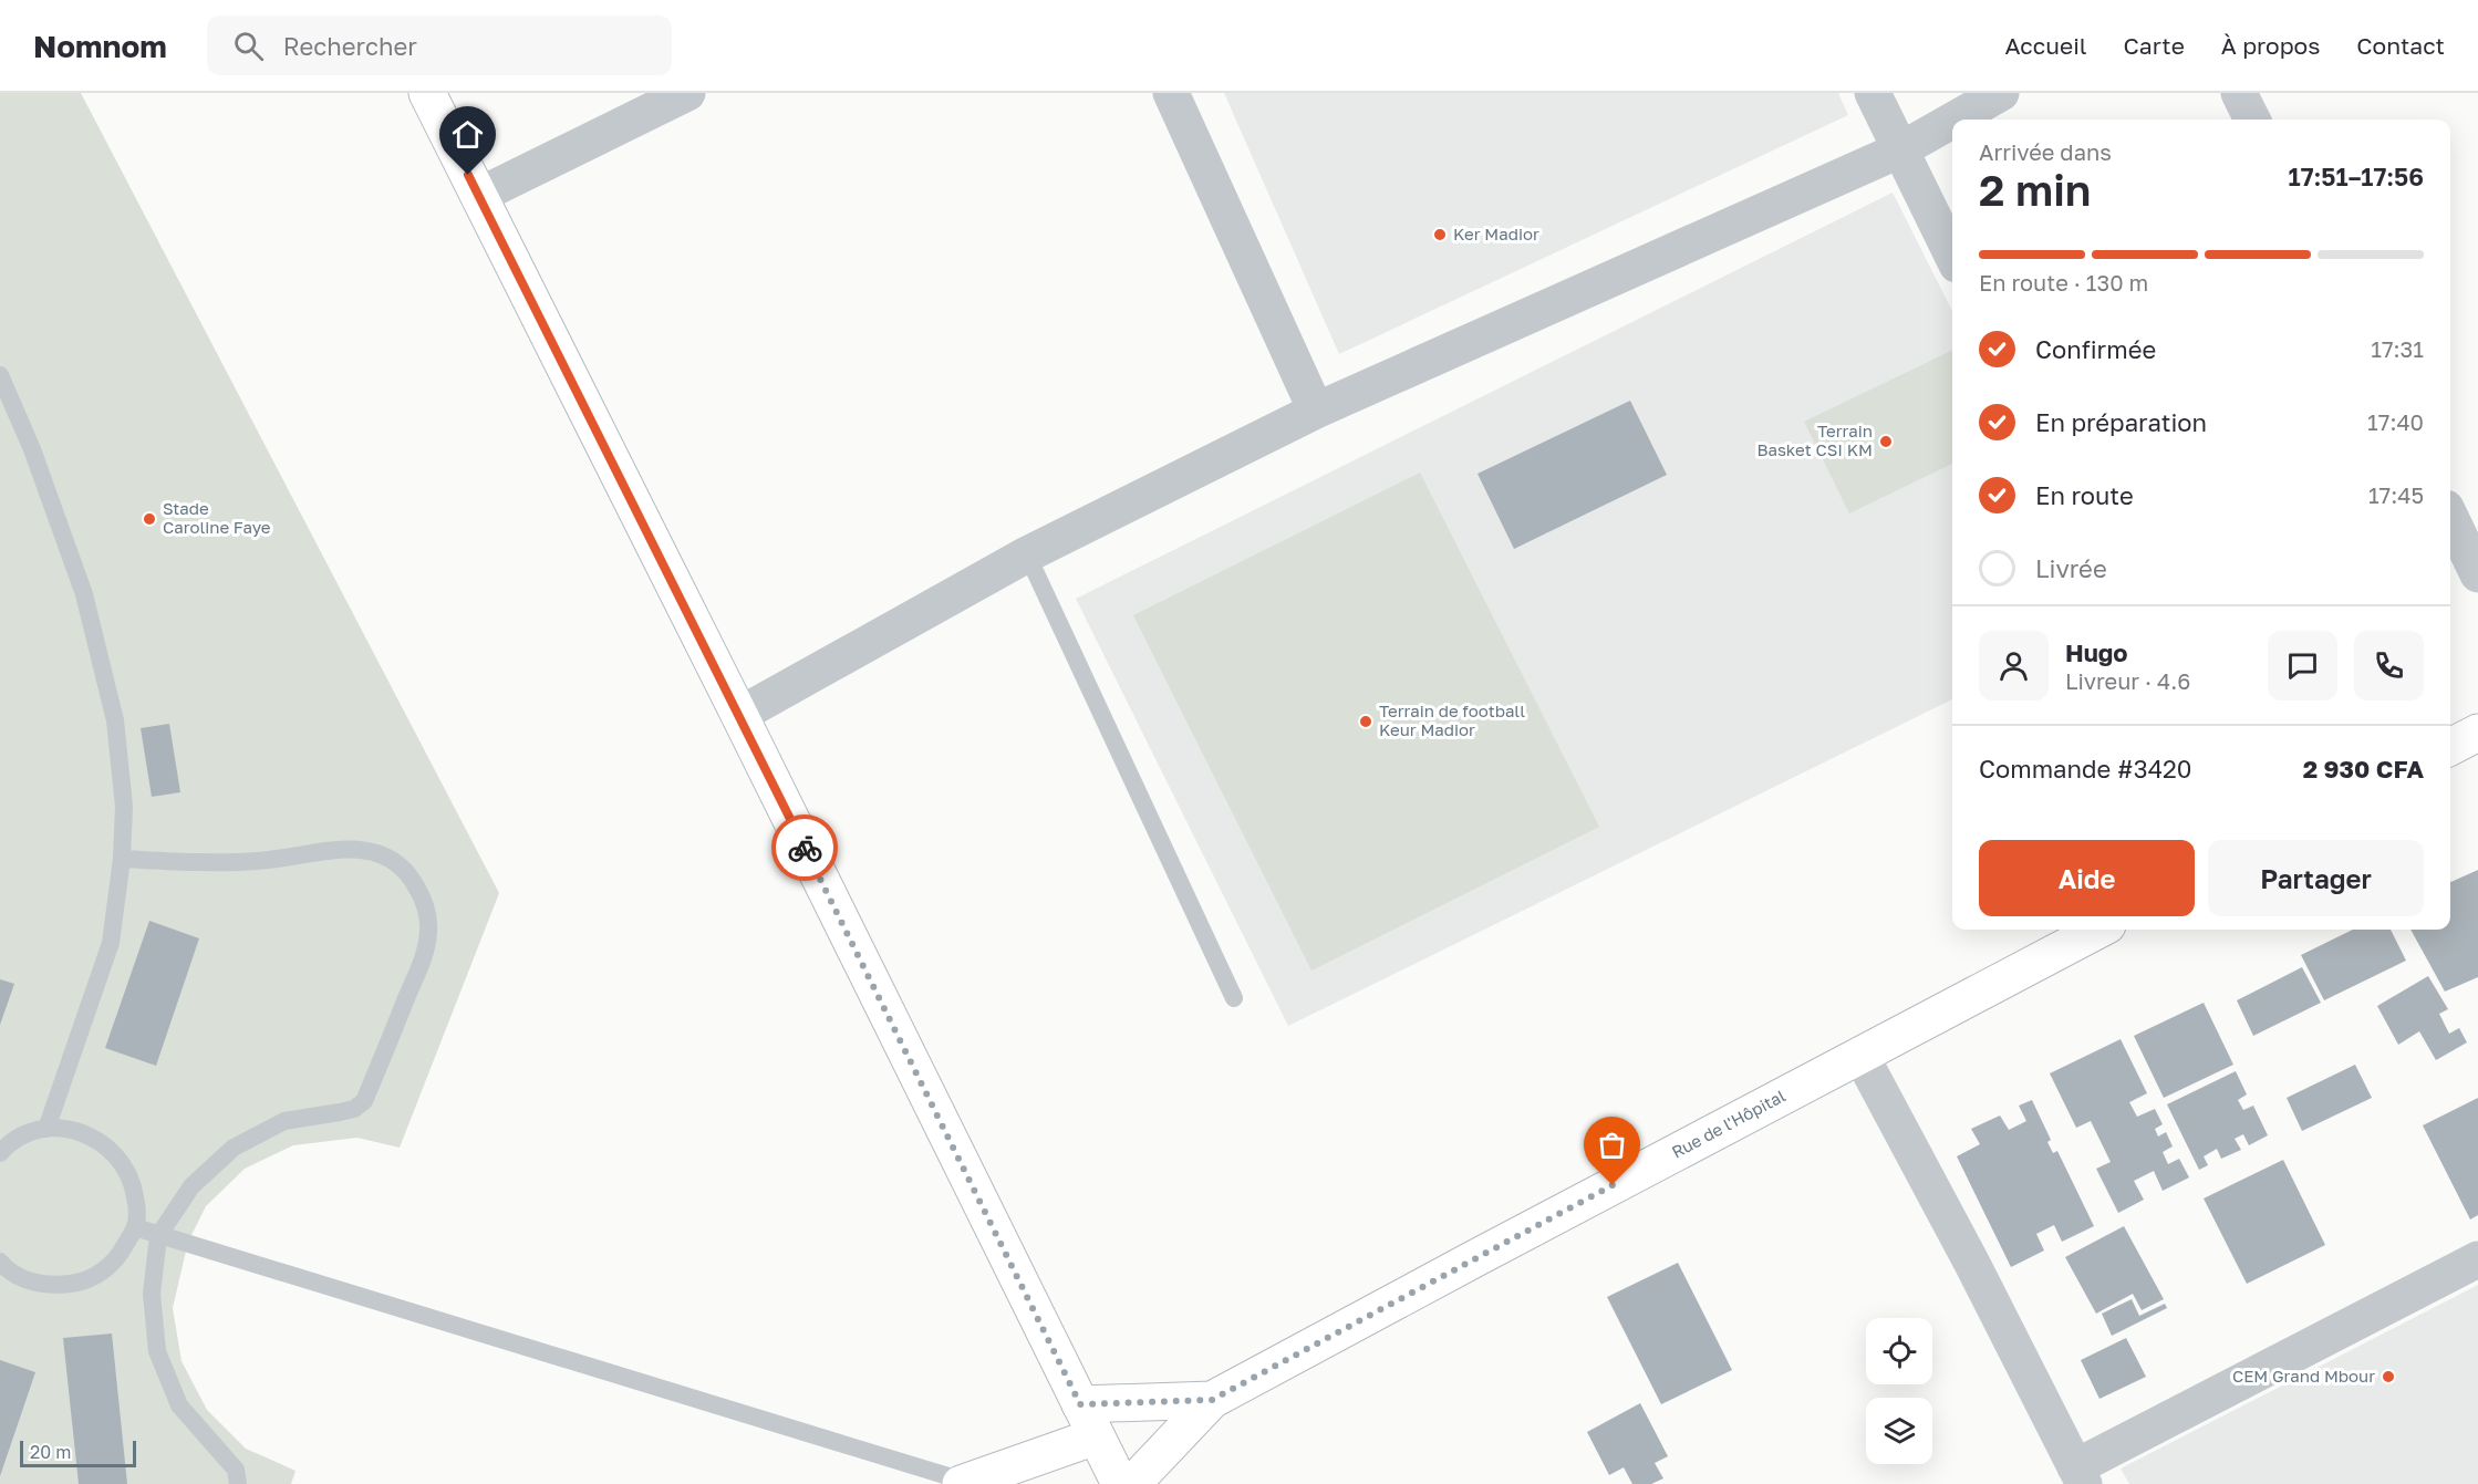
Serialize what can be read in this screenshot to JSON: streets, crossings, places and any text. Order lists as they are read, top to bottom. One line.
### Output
{"streets":{"main road":["Rue de l'Hôpital"]},"places":["Ker Madior","Terrain Basket CSI KM","Stade Caroline Faye","Terrain de football Keur Madior","CEM Grand Mbour"],"scale_bar":"20 m","page":{"header":"Nomnom","search":"Rechercher","nav":["Accueil","Carte","À propos","Contact"],"heading":["2 min","Arrivée dans","17:51–17:56"],"panel":["Hugo","Livreur · 4.6","Commande #3420","2 930 CFA"],"bar":"En route · 130 m","list":[["Confirmée","17:31"],["En préparation","17:40"],["En route","17:45"],"Livrée"],"buttons":["Aide","Partager"],"scale":"20 m"}}
